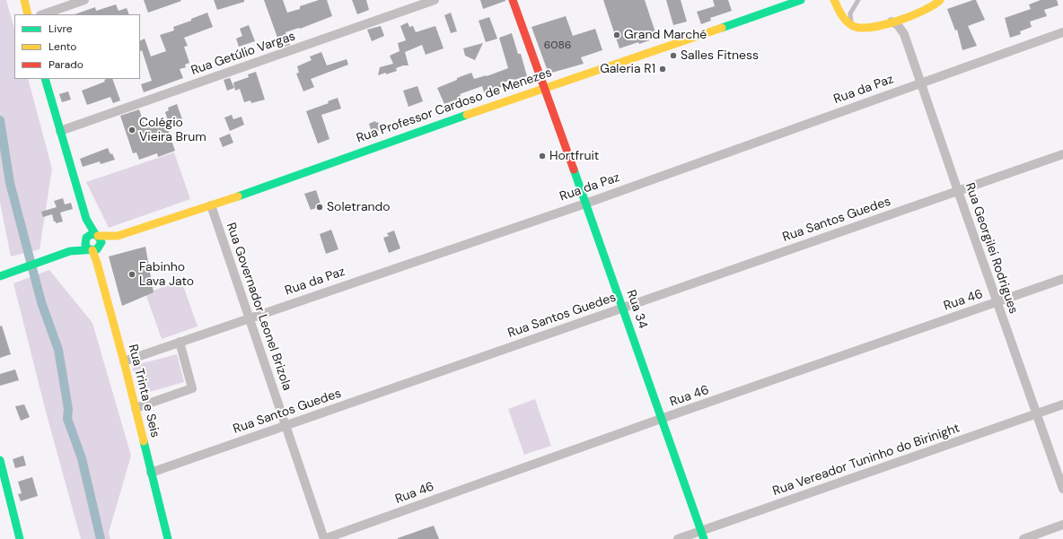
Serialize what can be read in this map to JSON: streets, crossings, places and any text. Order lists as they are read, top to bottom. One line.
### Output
{"streets":{"street":["Rua Getúlio Vargas","Rua da Paz","Rua Professor Cardoso de Menezes","Rua Santos Guedes","Rua Georgilei Rodrigues","Rua 46","Rua Governador Leonel Brizola","Rua 34","Rua Trinta e Seis","Rua Vereador Tuninho do Birinight"]},"crossings":[["Rua da Paz","Rua Georgilei Rodrigues"],["Rua da Paz","Rua Governador Leonel Brizola"],["Rua da Paz","Rua 34"],["Rua da Paz","Rua Trinta e Seis"],["Rua Professor Cardoso de Menezes","Rua Governador Leonel Brizola"],["Rua Professor Cardoso de Menezes","Rua 34"],["Rua Professor Cardoso de Menezes","Rua Trinta e Seis"],["Rua Santos Guedes","Rua Georgilei Rodrigues"],["Rua Santos Guedes","Rua Governador Leonel Brizola"],["Rua Santos Guedes","Rua 34"],["Rua Santos Guedes","Rua Trinta e Seis"],["Rua Georgilei Rodrigues","Rua 46"],["Rua Georgilei Rodrigues","Rua Vereador Tuninho do Birinight"],["Rua 46","Rua Governador Leonel Brizola"],["Rua 46","Rua 34"],["Rua 34","Rua Vereador Tuninho do Birinight"]],"places":["Grand Marché","Salles Fitness","Galeria R1","Colégio Vieira Brum","Hortfruit","Soletrando","Fabinho Lava Jato"],"house_numbers":["6086"],"legend":["Livre","Lento","Parado"]}
